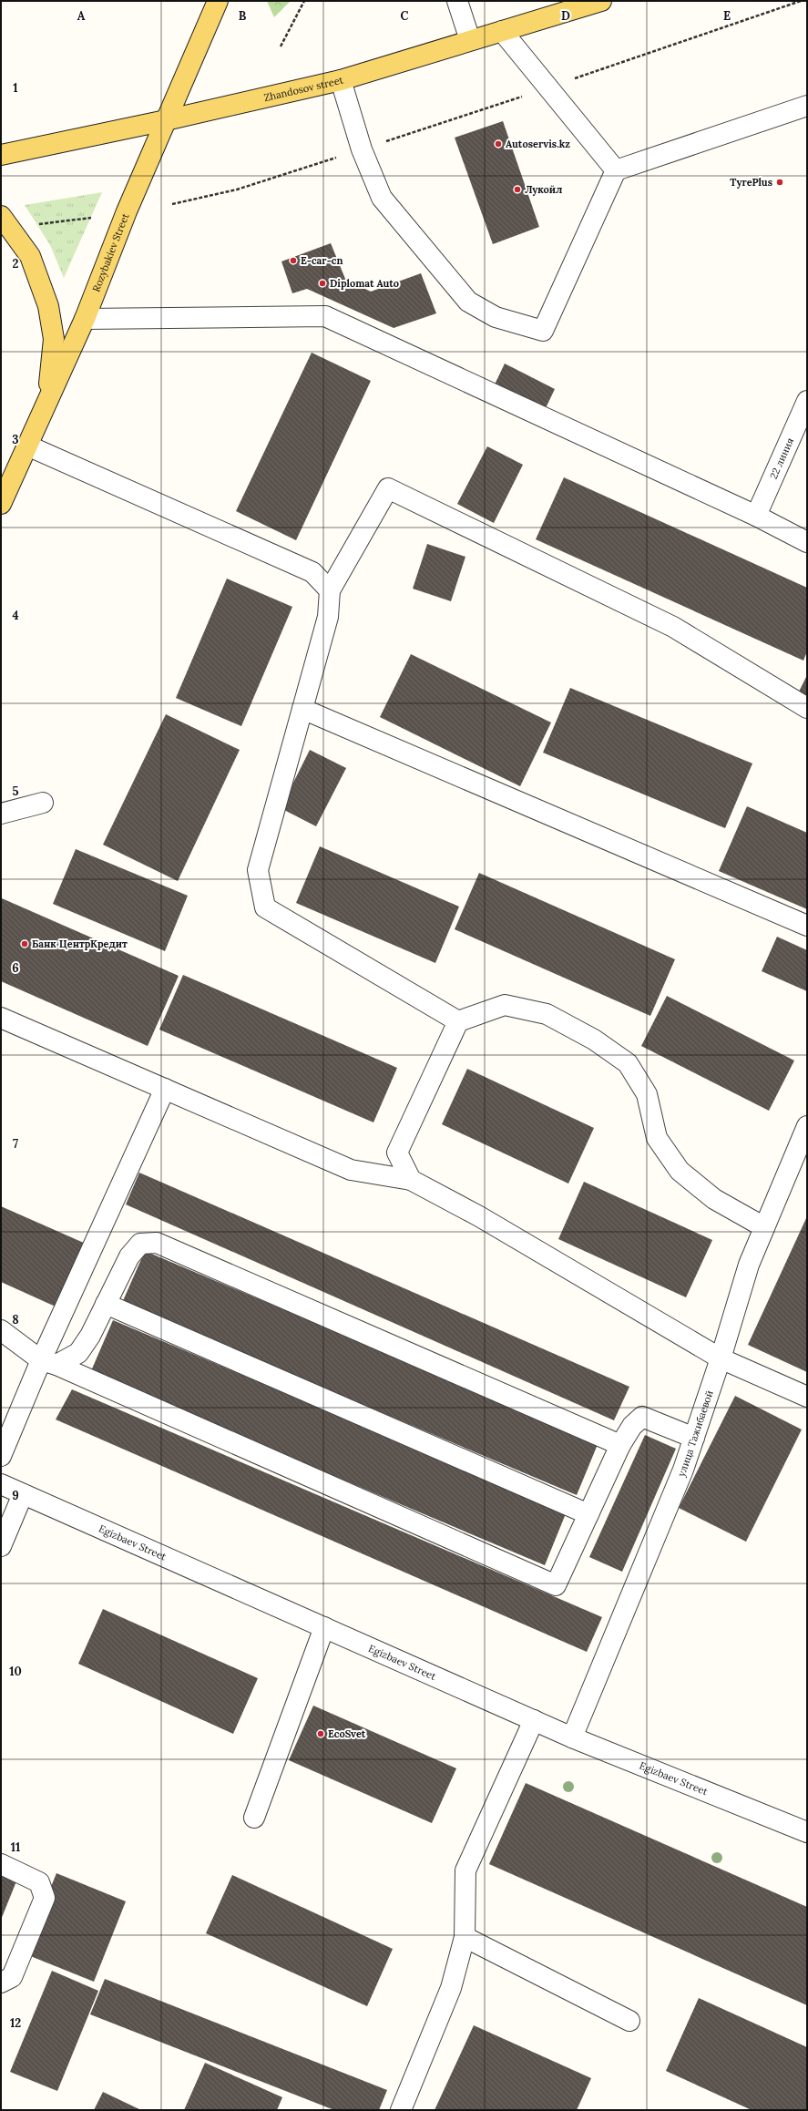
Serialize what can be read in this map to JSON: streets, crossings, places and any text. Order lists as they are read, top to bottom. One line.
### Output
{"streets":{"main road":["Zhandosov street","Rozybakiev Street"],"street":["22 линия","улица Тажибаевой","Egizbaev Street"]},"crossings":[["Zhandosov street","Rozybakiev Street"],["улица Тажибаевой","Egizbaev Street"]],"places":["Autoservis.kz","TyrePlus","Лукойл","E-car-cn","Diplomat Auto","Банк ЦентрКредит","EcoSvet"],"grid":{"columns":["A","B","C","D","E"],"rows":["1","2","3","4","5","6","7","8","9","10","11","12"]}}
